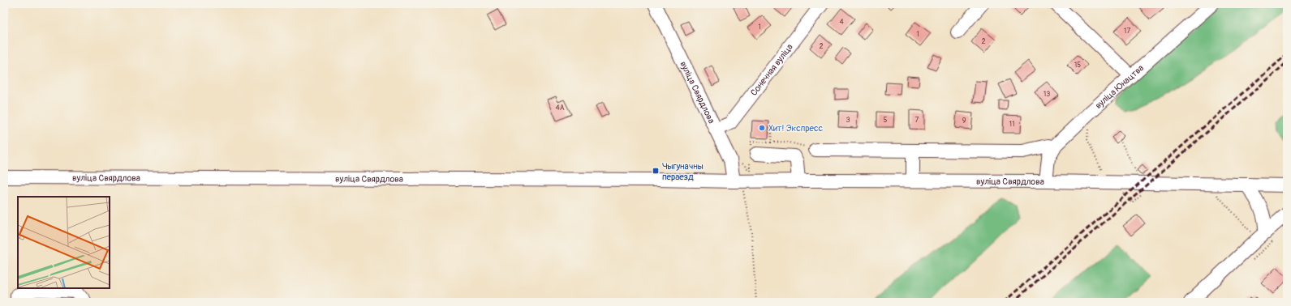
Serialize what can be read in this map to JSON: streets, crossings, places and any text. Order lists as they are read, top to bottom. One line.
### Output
{"streets":{"street":["Сонечная вуліца","вуліца Юнацтва","вуліца Свярдлова"]},"crossings":[["Сонечная вуліца","вуліца Свярдлова"],["вуліца Юнацтва","вуліца Свярдлова"]],"places":{"other":["Хит! Экспресс"],"transit":["Чыгуначны пераезд"]},"house_numbers":["4","1","17","1","2","2","15","13","4А","3","5","7","9","11"]}
